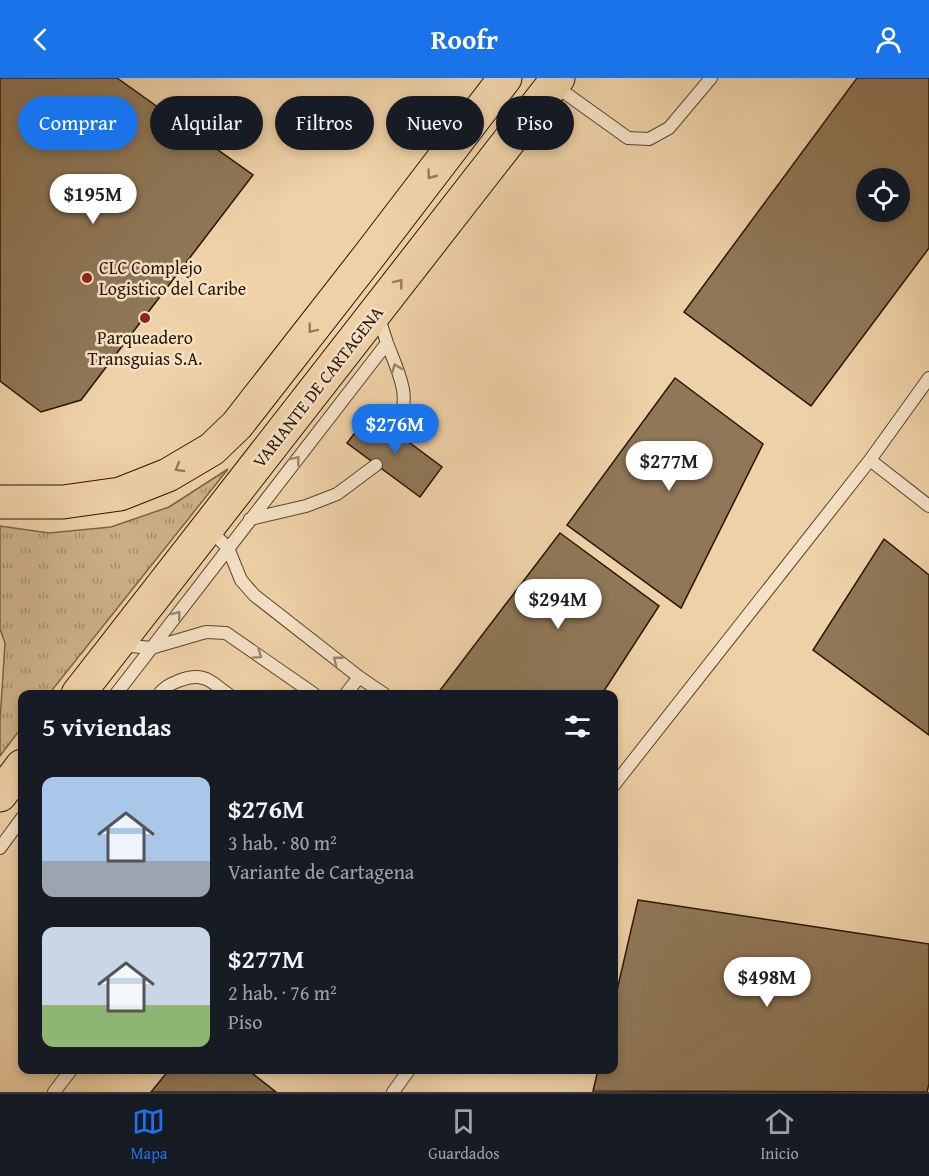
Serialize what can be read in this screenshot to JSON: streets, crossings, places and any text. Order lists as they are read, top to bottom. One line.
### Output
{"streets":{"main road":["VARIANTE DE CARTAGENA"]},"places":["CLC Complejo Logistico del Caribe","Parqueadero Transguias S.A."],"page":{"header":"Roofr","chip":["Comprar","Alquilar","Filtros","Nuevo","Piso"],"price":["$195M","$276M","$277M","$294M","$498M"],"heading":"5 viviendas","list":[{"name":"$276M","note":"3 hab. · 80 m² · Variante de Cartagena"},{"name":"$277M","note":"2 hab. · 76 m² · Piso"}],"tabs":["Mapa","Guardados","Inicio"]}}
